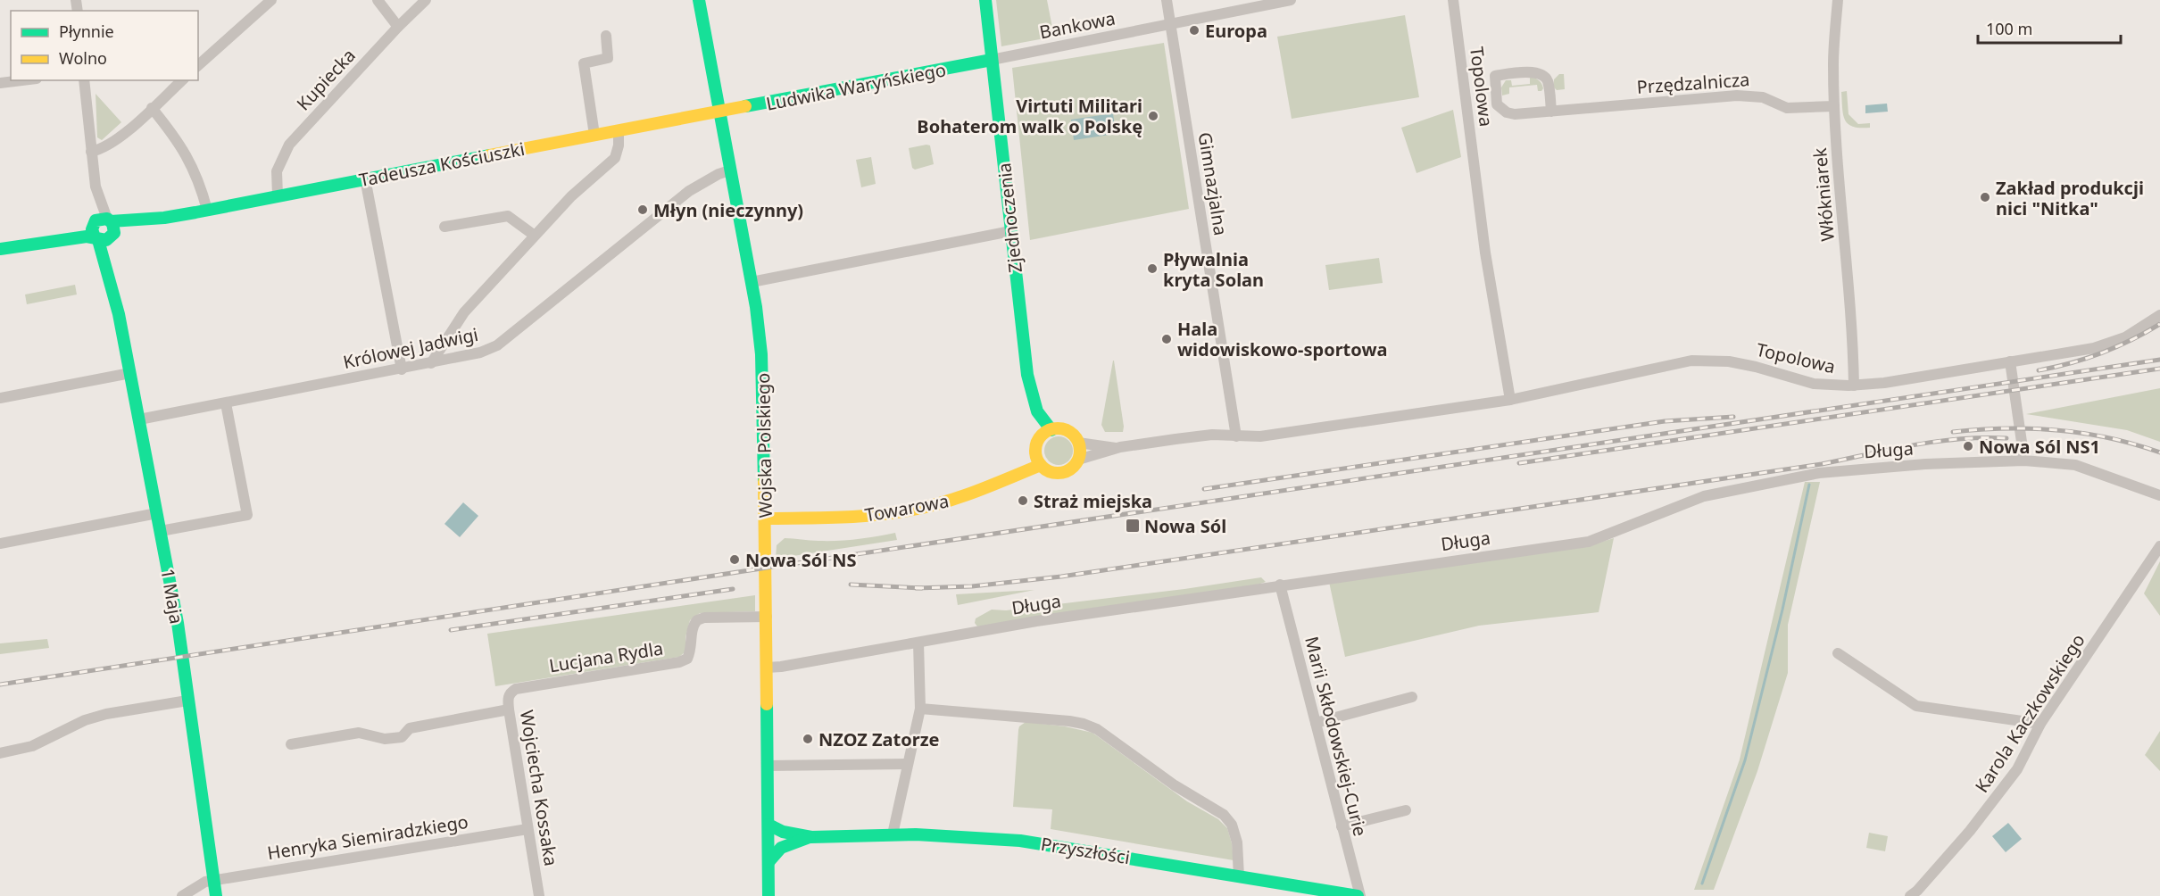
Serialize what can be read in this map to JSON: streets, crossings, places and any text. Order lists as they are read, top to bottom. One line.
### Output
{"streets":{"street":["Bankowa","Kupiecka","Przędzalnicza","Ludwika Waryńskiego","Topolowa","Tadeusza Kościuszki","Gimnazjalna","Włókniarek","Zjednoczenia","Królowej Jadwigi","Wojska Polskiego","Długa","Towarowa","1 Maja","Lucjana Rydla","Karola Kaczkowskiego","Marii Skłodowskiej-Curie","Wojciecha Kossaka","Henryka Siemiradzkiego","Przyszłości"]},"crossings":[["Bankowa","Ludwika Waryńskiego"],["Bankowa","Gimnazjalna"],["Bankowa","Zjednoczenia"],["Kupiecka","Tadeusza Kościuszki"],["Przędzalnicza","Włókniarek"],["Ludwika Waryńskiego","Tadeusza Kościuszki"],["Ludwika Waryńskiego","Zjednoczenia"],["Ludwika Waryńskiego","Wojska Polskiego"],["Topolowa","Gimnazjalna"],["Topolowa","Włókniarek"],["Tadeusza Kościuszki","Wojska Polskiego"],["Tadeusza Kościuszki","1 Maja"],["Zjednoczenia","Towarowa"],["Królowej Jadwigi","Wojska Polskiego"],["Królowej Jadwigi","1 Maja"],["Wojska Polskiego","Długa"],["Wojska Polskiego","Towarowa"],["Wojska Polskiego","Lucjana Rydla"],["Wojska Polskiego","Przyszłości"],["Długa","Marii Skłodowskiej-Curie"],["1 Maja","Henryka Siemiradzkiego"],["Lucjana Rydla","Wojciecha Kossaka"],["Marii Skłodowskiej-Curie","Przyszłości"],["Wojciecha Kossaka","Henryka Siemiradzkiego"]],"places":{"other":["Europa","Virtuti Militari Bohaterom walk o Polskę","Zakład produkcji nici \"Nitka\"","Młyn (nieczynny)","Pływalnia kryta Solan","Hala widowiskowo-sportowa","Nowa Sól NS1","Straż miejska","Nowa Sól NS","NZOZ Zatorze"],"transit":["Nowa Sól"]},"legend":["Płynnie","Wolno"],"scale_bar":"100 m"}
